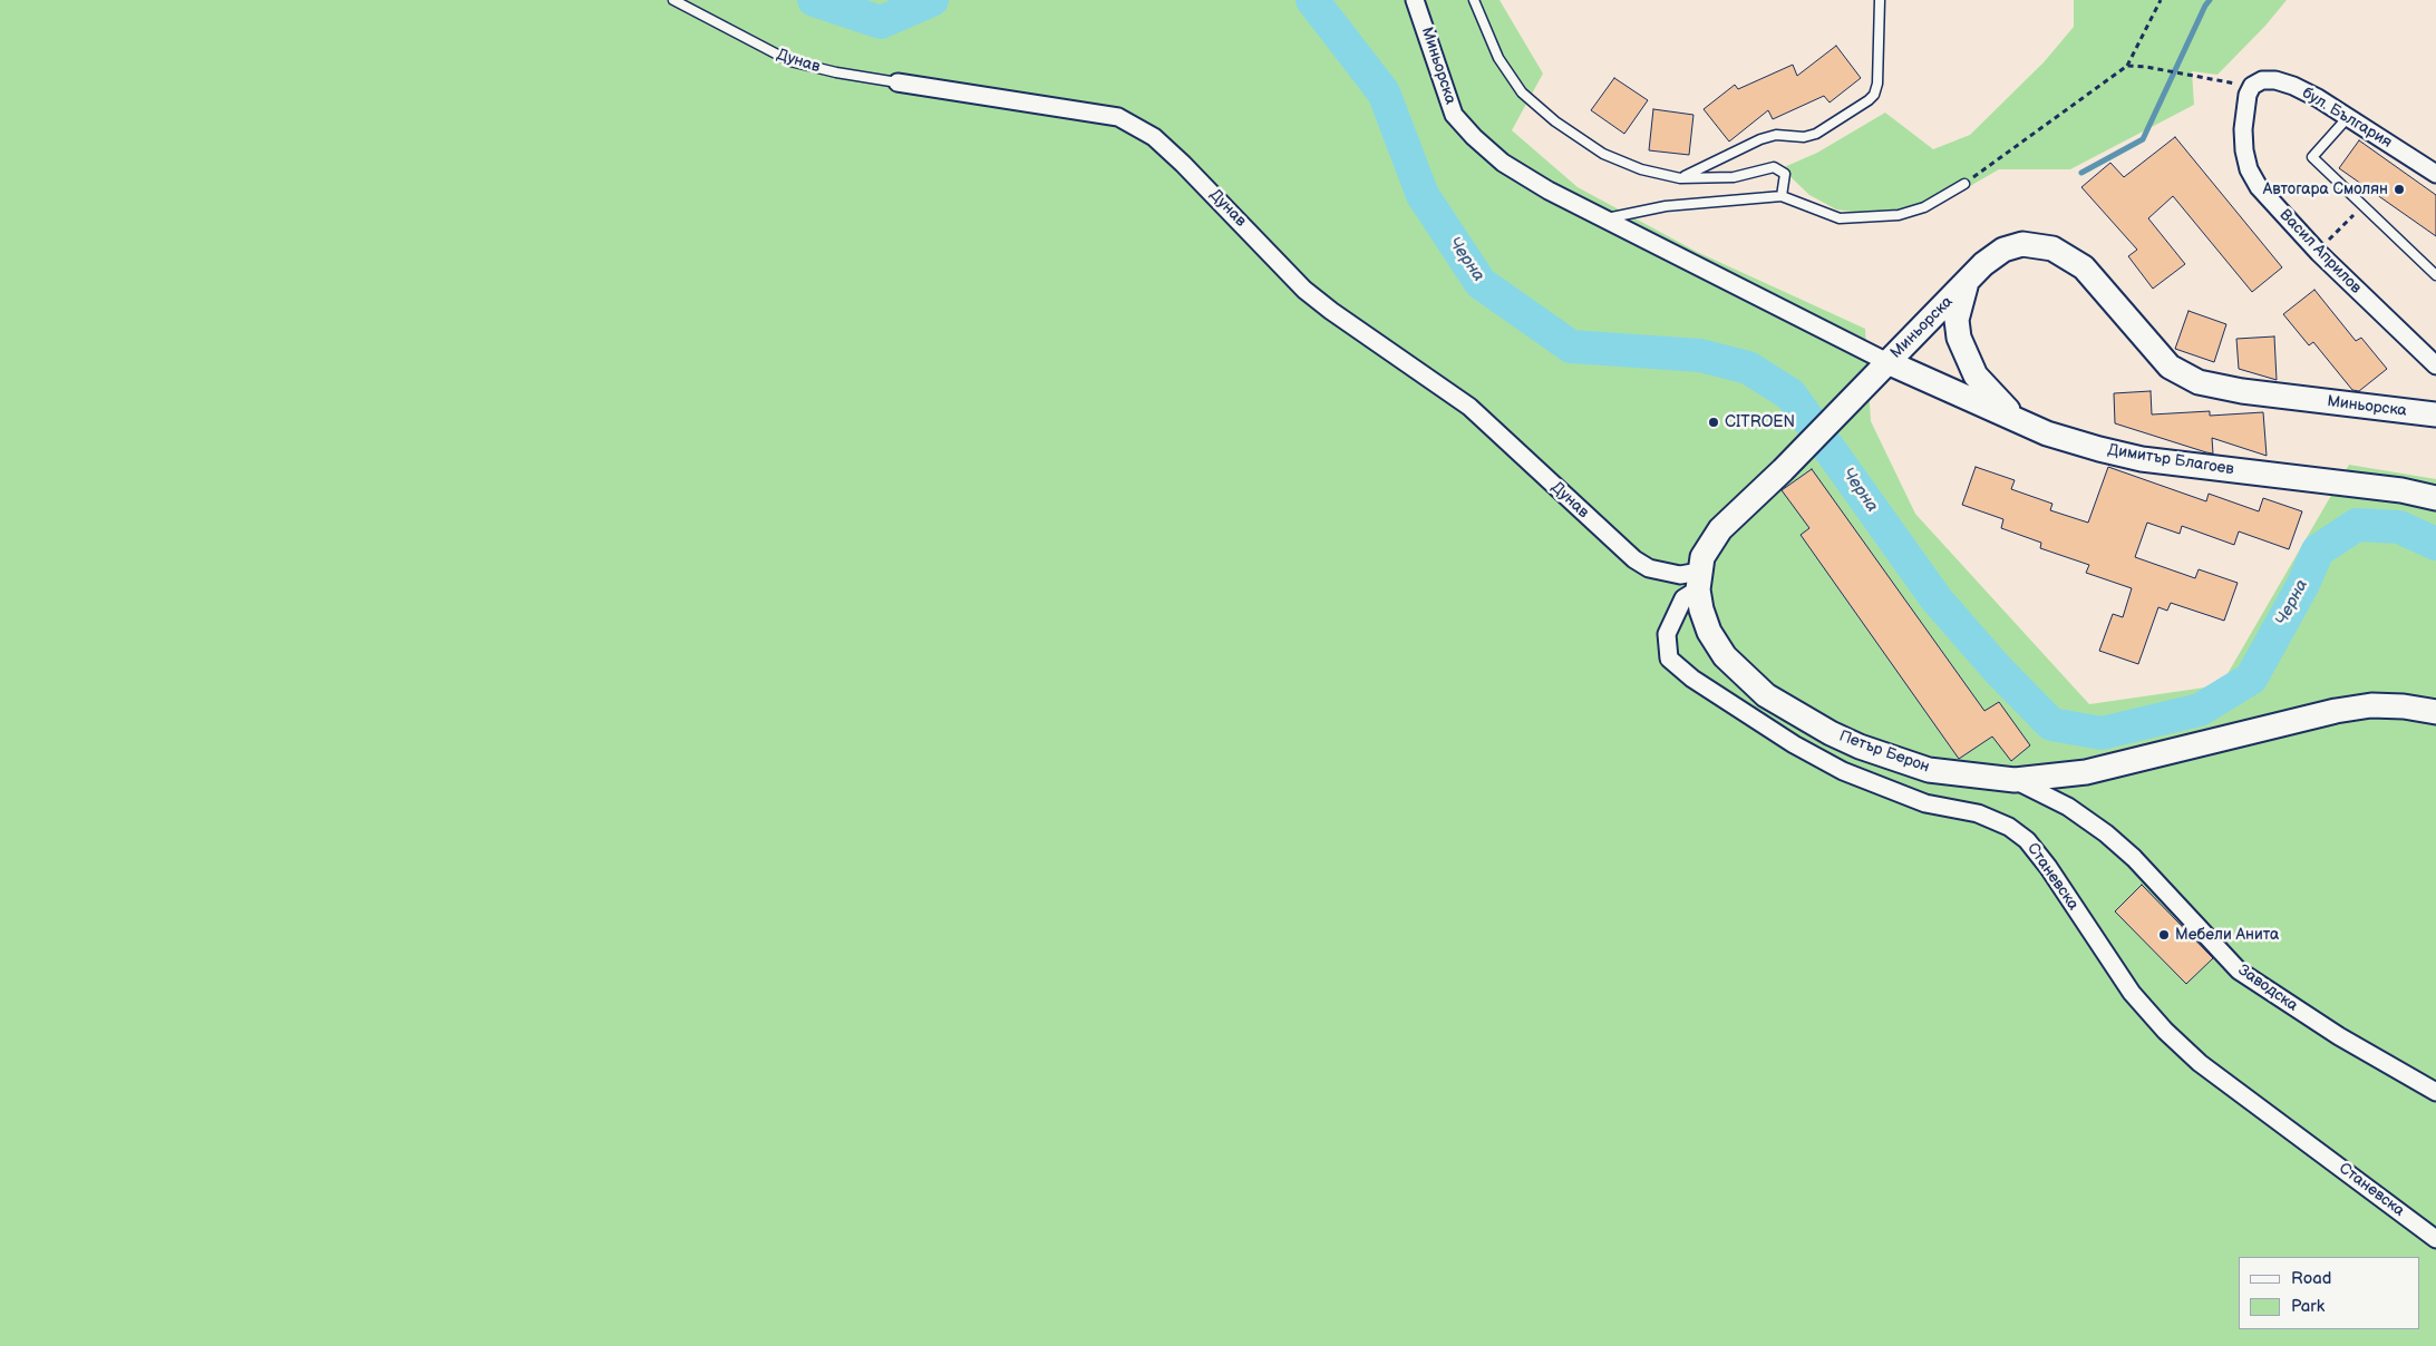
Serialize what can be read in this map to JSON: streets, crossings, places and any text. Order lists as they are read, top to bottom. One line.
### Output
{"streets":{"main road":["Миньорска","Димитър Благоев","Петър Берон"],"street":["Дунав","бул. България","Васил Априлов","Станевска","Заводска"]},"crossings":[["Дунав","Петър Берон"],["Дунав","Станевска"],["Миньорска","Димитър Благоев"],["бул. България","Васил Априлов"],["Петър Берон","Станевска"],["Петър Берон","Заводска"]],"water":["Черна"],"places":["Автогара Смолян","CITROEN","Мебели Анита"],"legend":["Road","Park"]}
